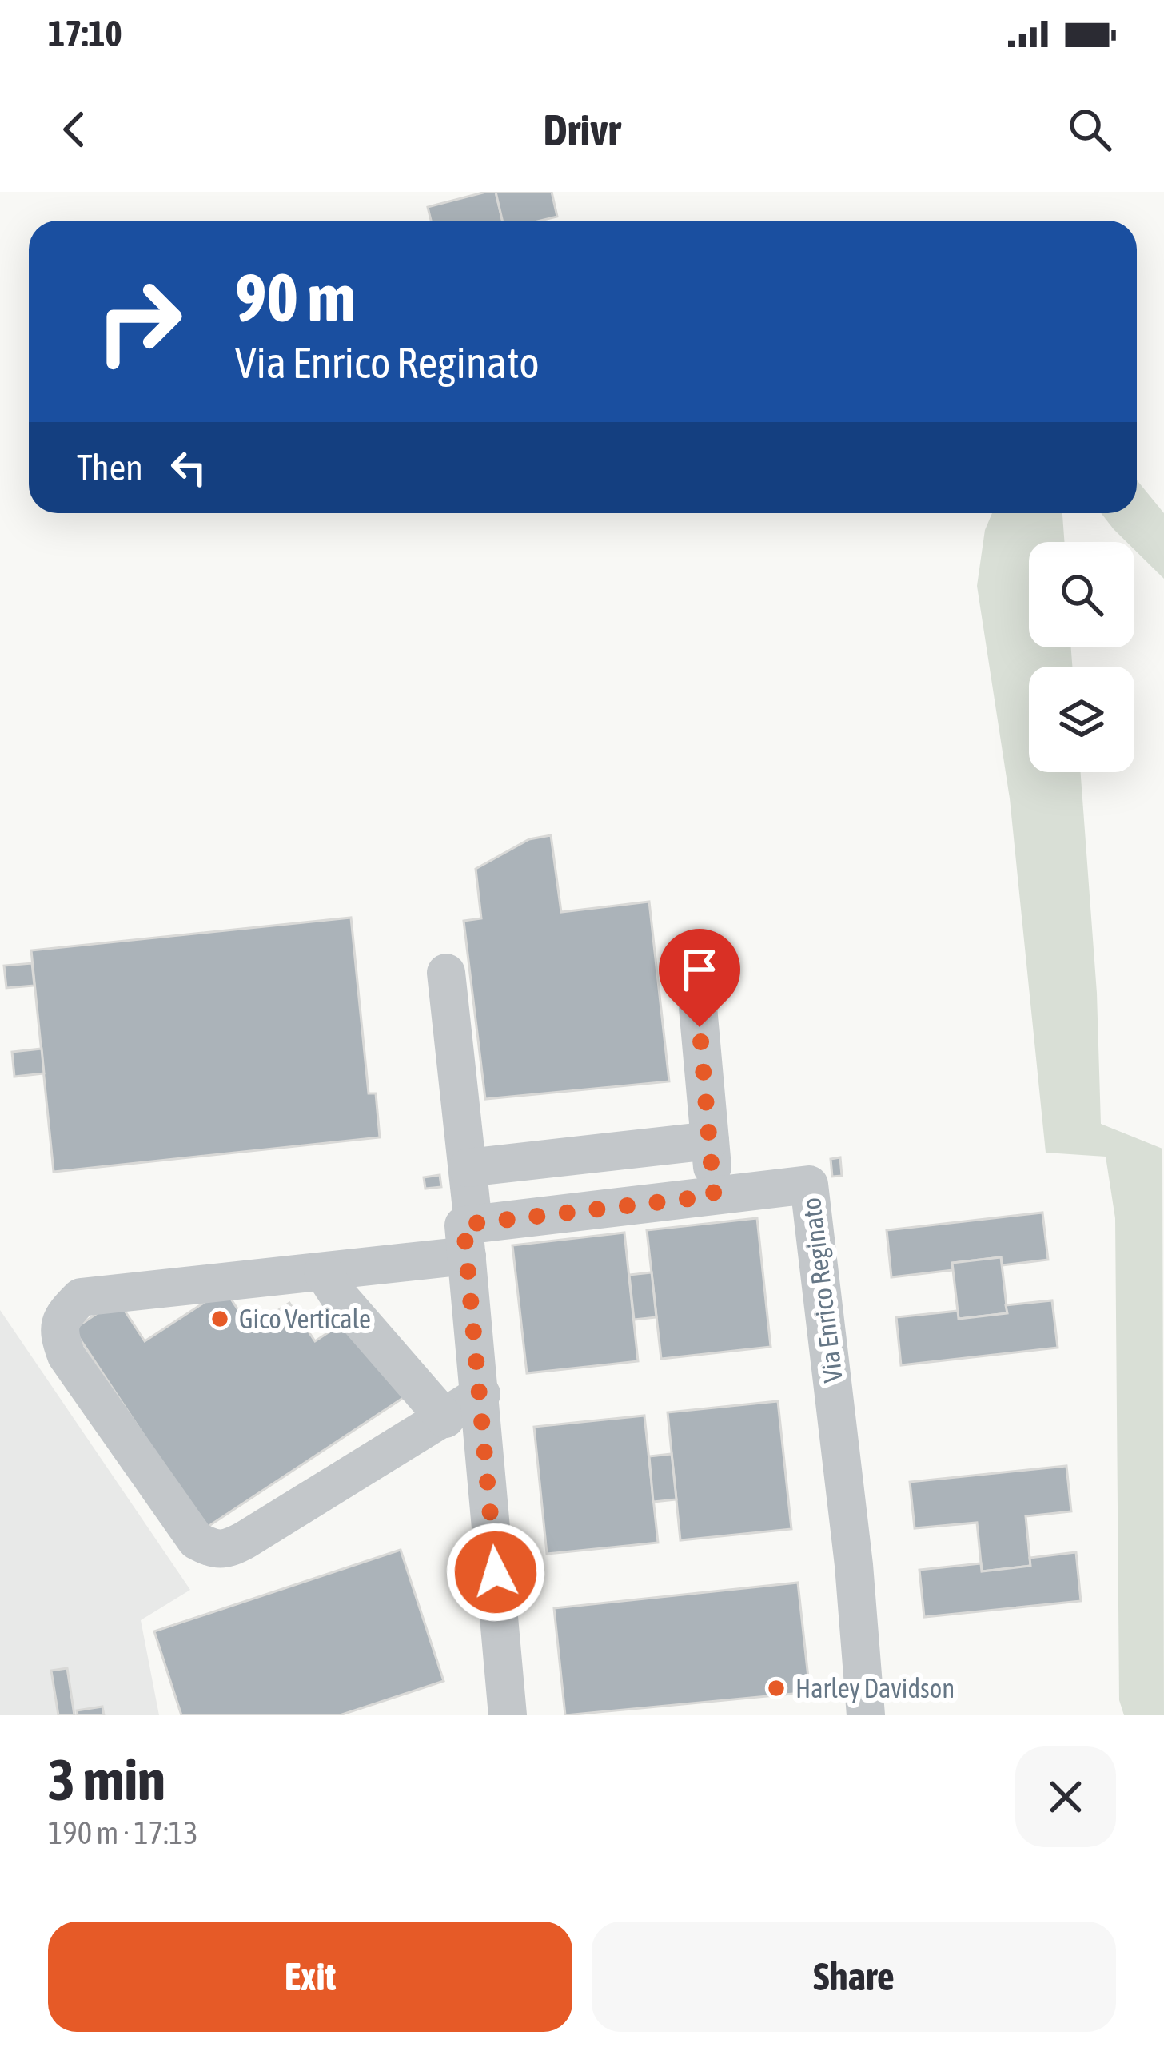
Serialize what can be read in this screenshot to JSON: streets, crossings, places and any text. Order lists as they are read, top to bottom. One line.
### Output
{"streets":{"street":["Via Enrico Reginato"]},"places":["Gico Verticale","Harley Davidson"],"page":{"status":"17:10","header":"Drivr","turn":["90 m","Via Enrico Reginato"],"then":"Then","heading":["3 min","190 m · 17:13"],"buttons":["Exit","Share"]}}
